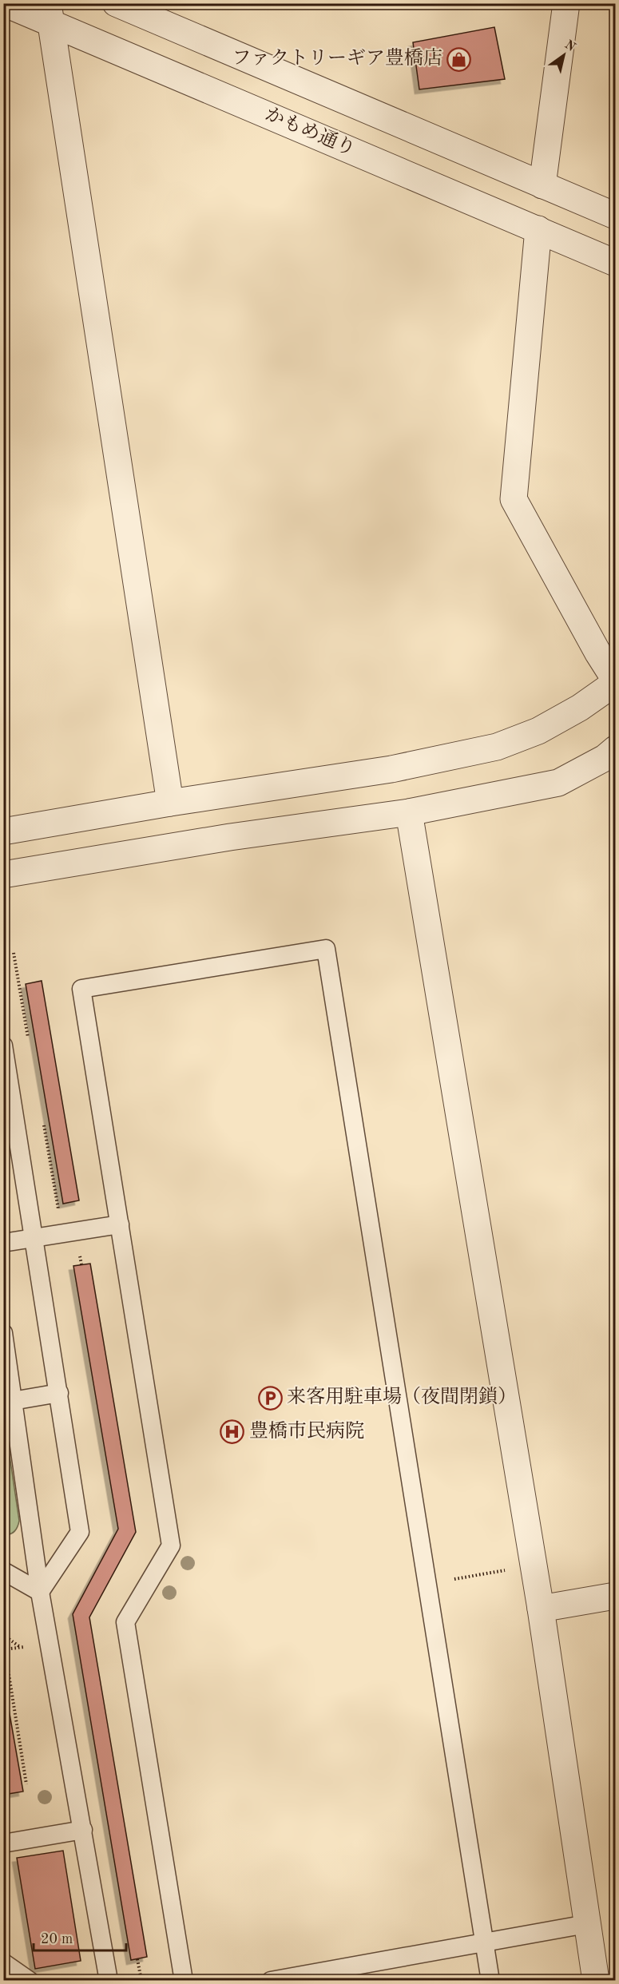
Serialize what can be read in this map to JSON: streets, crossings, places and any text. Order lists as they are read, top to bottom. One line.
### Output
{"streets":{"street":["かもめ通り"]},"places":{"shop":["ファクトリーギア豊橋店"],"parking":["来客用駐車場（夜間閉鎖）"],"hospital":["豊橋市民病院"]},"scale_bar":"20 m","north":"top right"}
